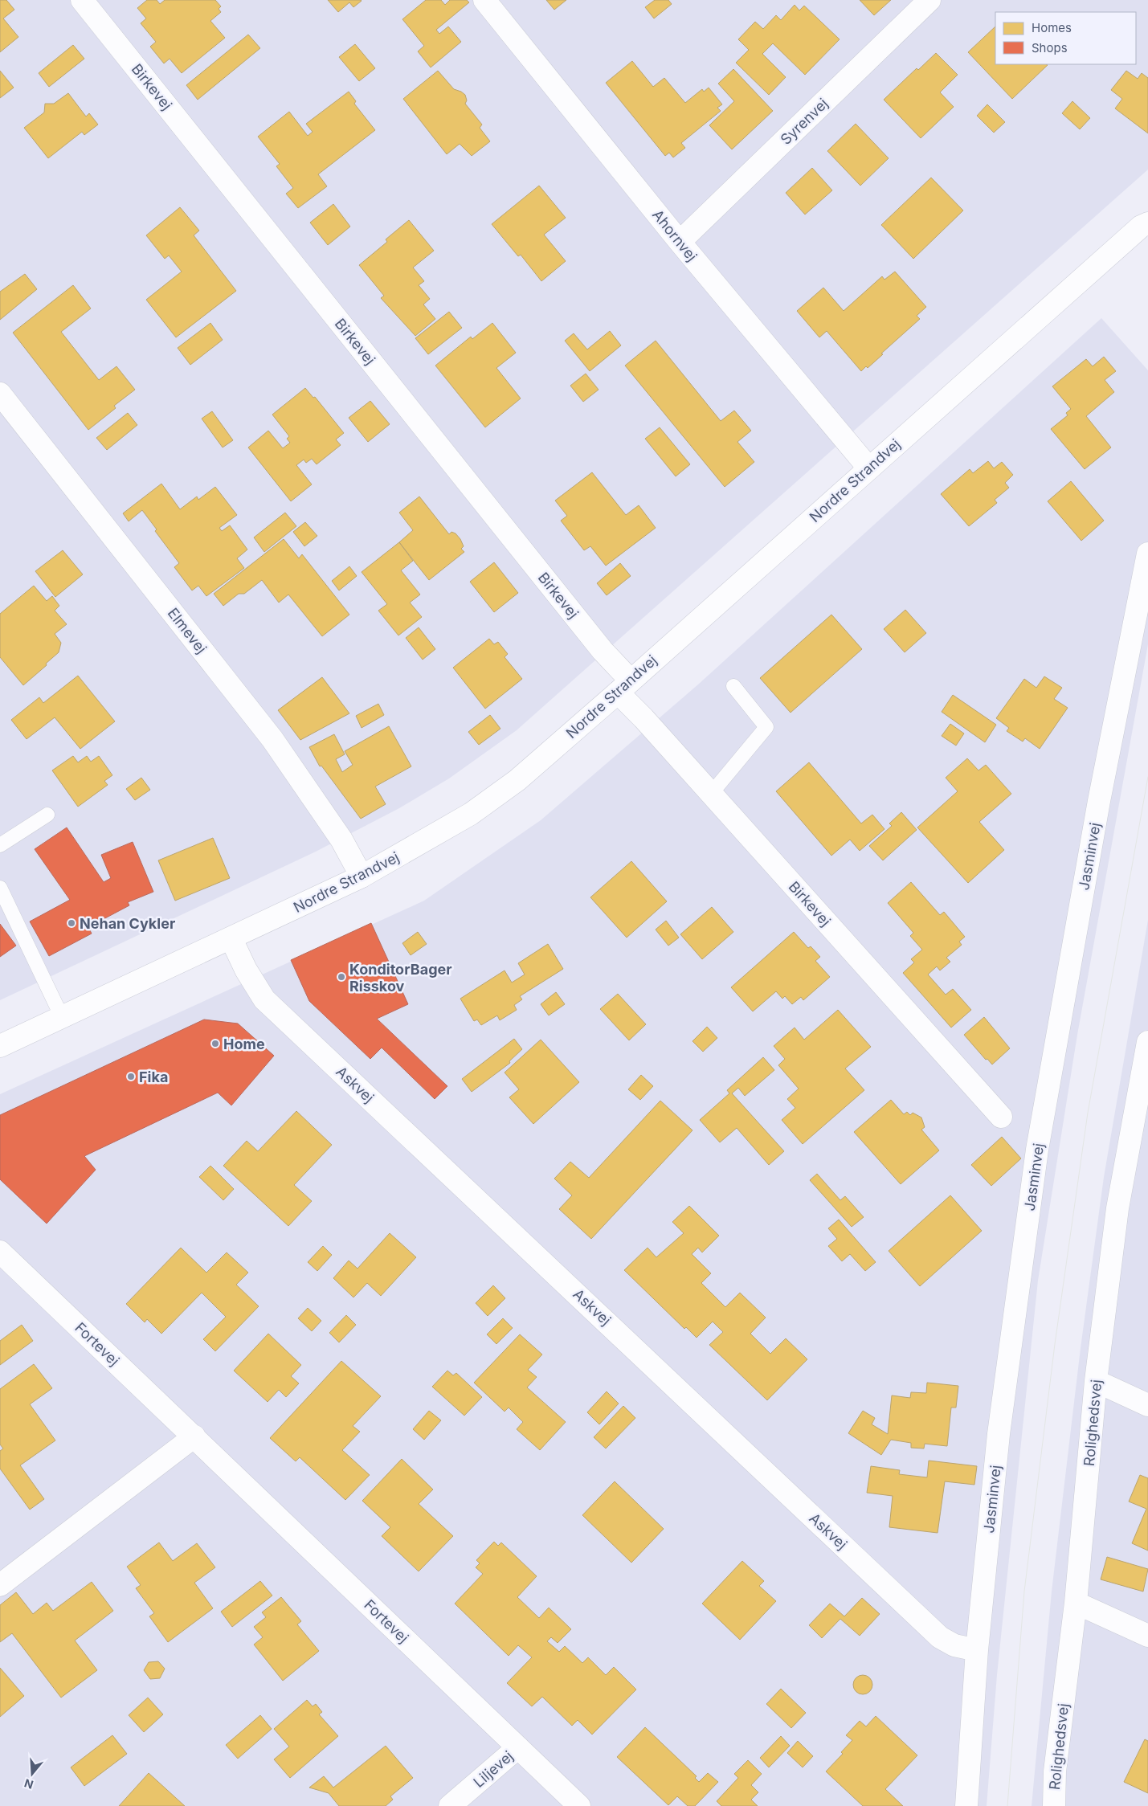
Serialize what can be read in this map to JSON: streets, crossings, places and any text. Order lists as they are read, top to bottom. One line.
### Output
{"streets":{"street":["Birkevej","Syrenvej","Ahornvej","Nordre Strandvej","Elmevej","Jasminvej","Askvej","Fortevej","Rolighedsvej","Liljevej"]},"crossings":[["Birkevej","Nordre Strandvej"],["Syrenvej","Ahornvej"],["Ahornvej","Nordre Strandvej"],["Nordre Strandvej","Elmevej"],["Nordre Strandvej","Askvej"],["Jasminvej","Askvej"],["Fortevej","Liljevej"]],"places":["Nehan Cykler","KonditorBager Risskov","Home","Fika"],"legend":["Homes","Shops"],"north":"bottom"}
